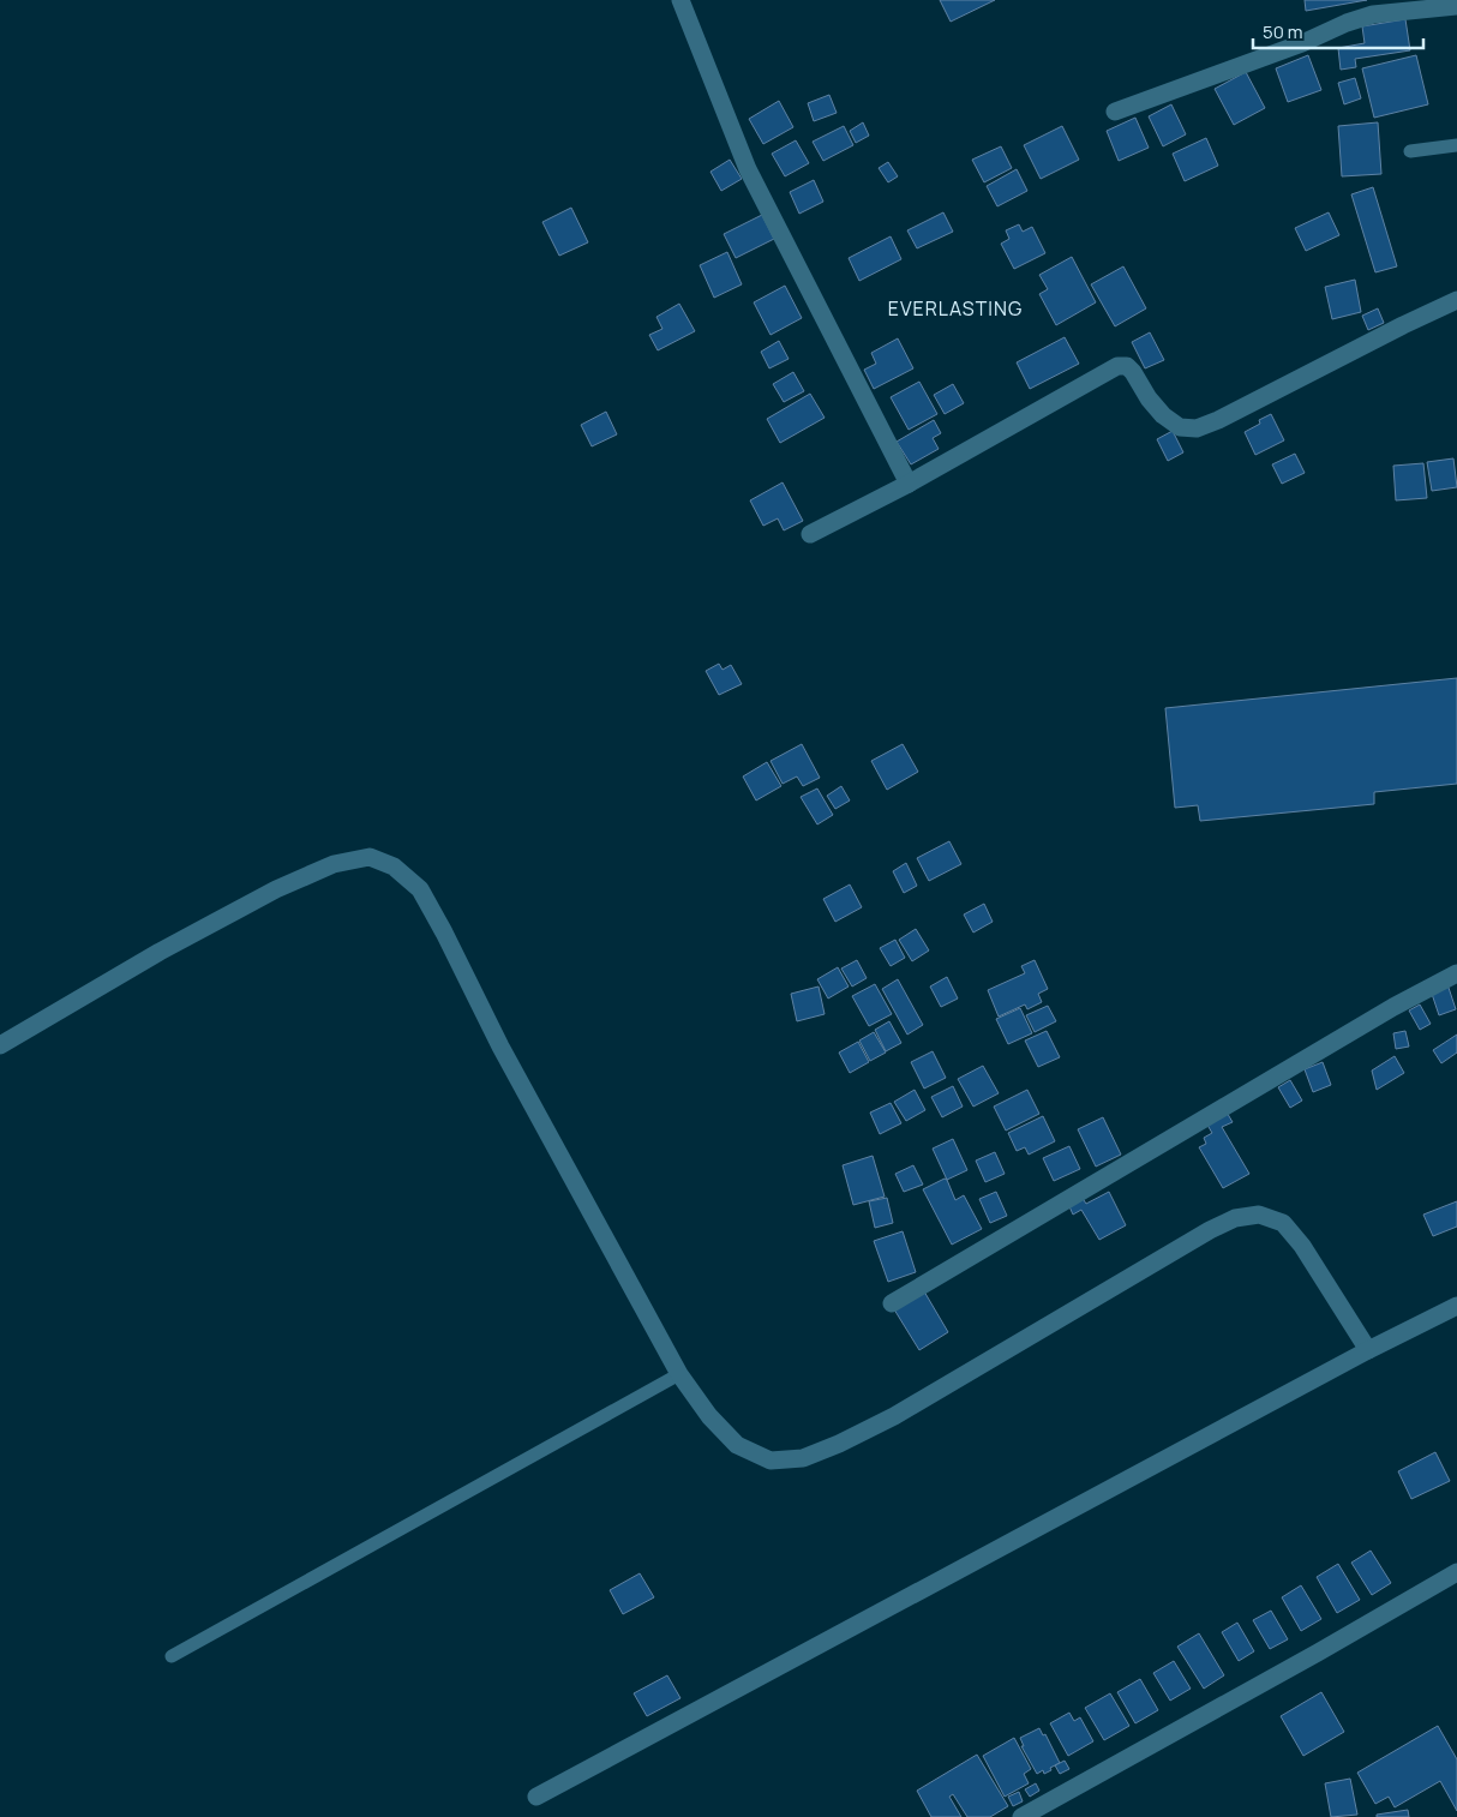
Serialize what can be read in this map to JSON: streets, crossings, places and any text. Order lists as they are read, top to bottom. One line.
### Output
{"districts":["EVERLASTING"],"scale_bar":"50 m"}
